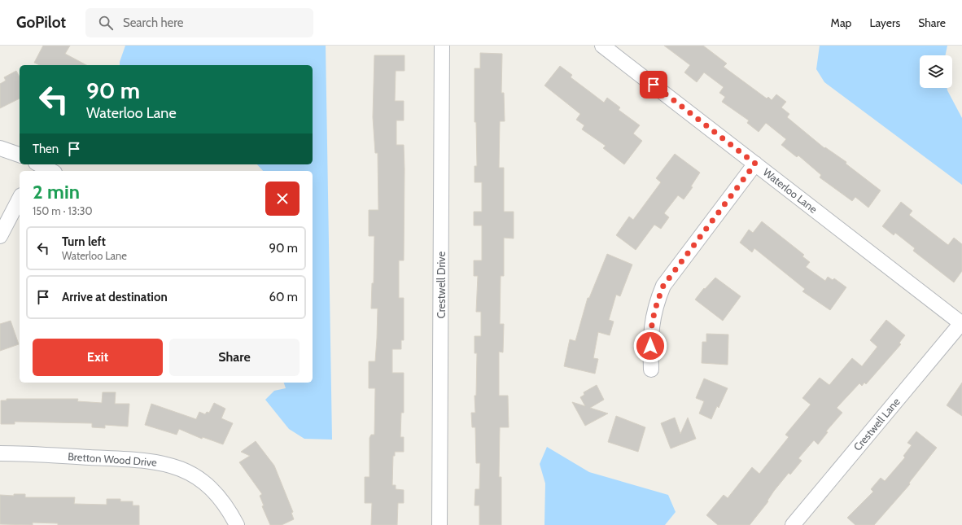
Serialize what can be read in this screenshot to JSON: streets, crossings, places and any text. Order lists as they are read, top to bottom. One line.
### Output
{"streets":{"street":["Waterloo Lane","Crestwell Drive","Crestwell Lane","Bretton Wood Drive"]},"crossings":[["Waterloo Lane","Crestwell Lane"]],"page":{"header":"GoPilot","search":"Search here","nav":["Map","Layers","Share"],"turn":["90 m","Waterloo Lane"],"then":"Then","heading":["2 min","150 m · 13:30"],"list":[{"name":"Turn left","note":"Waterloo Lane","value":"90 m"},{"name":"Arrive at destination","value":"60 m"}],"buttons":["Exit","Share"]}}
